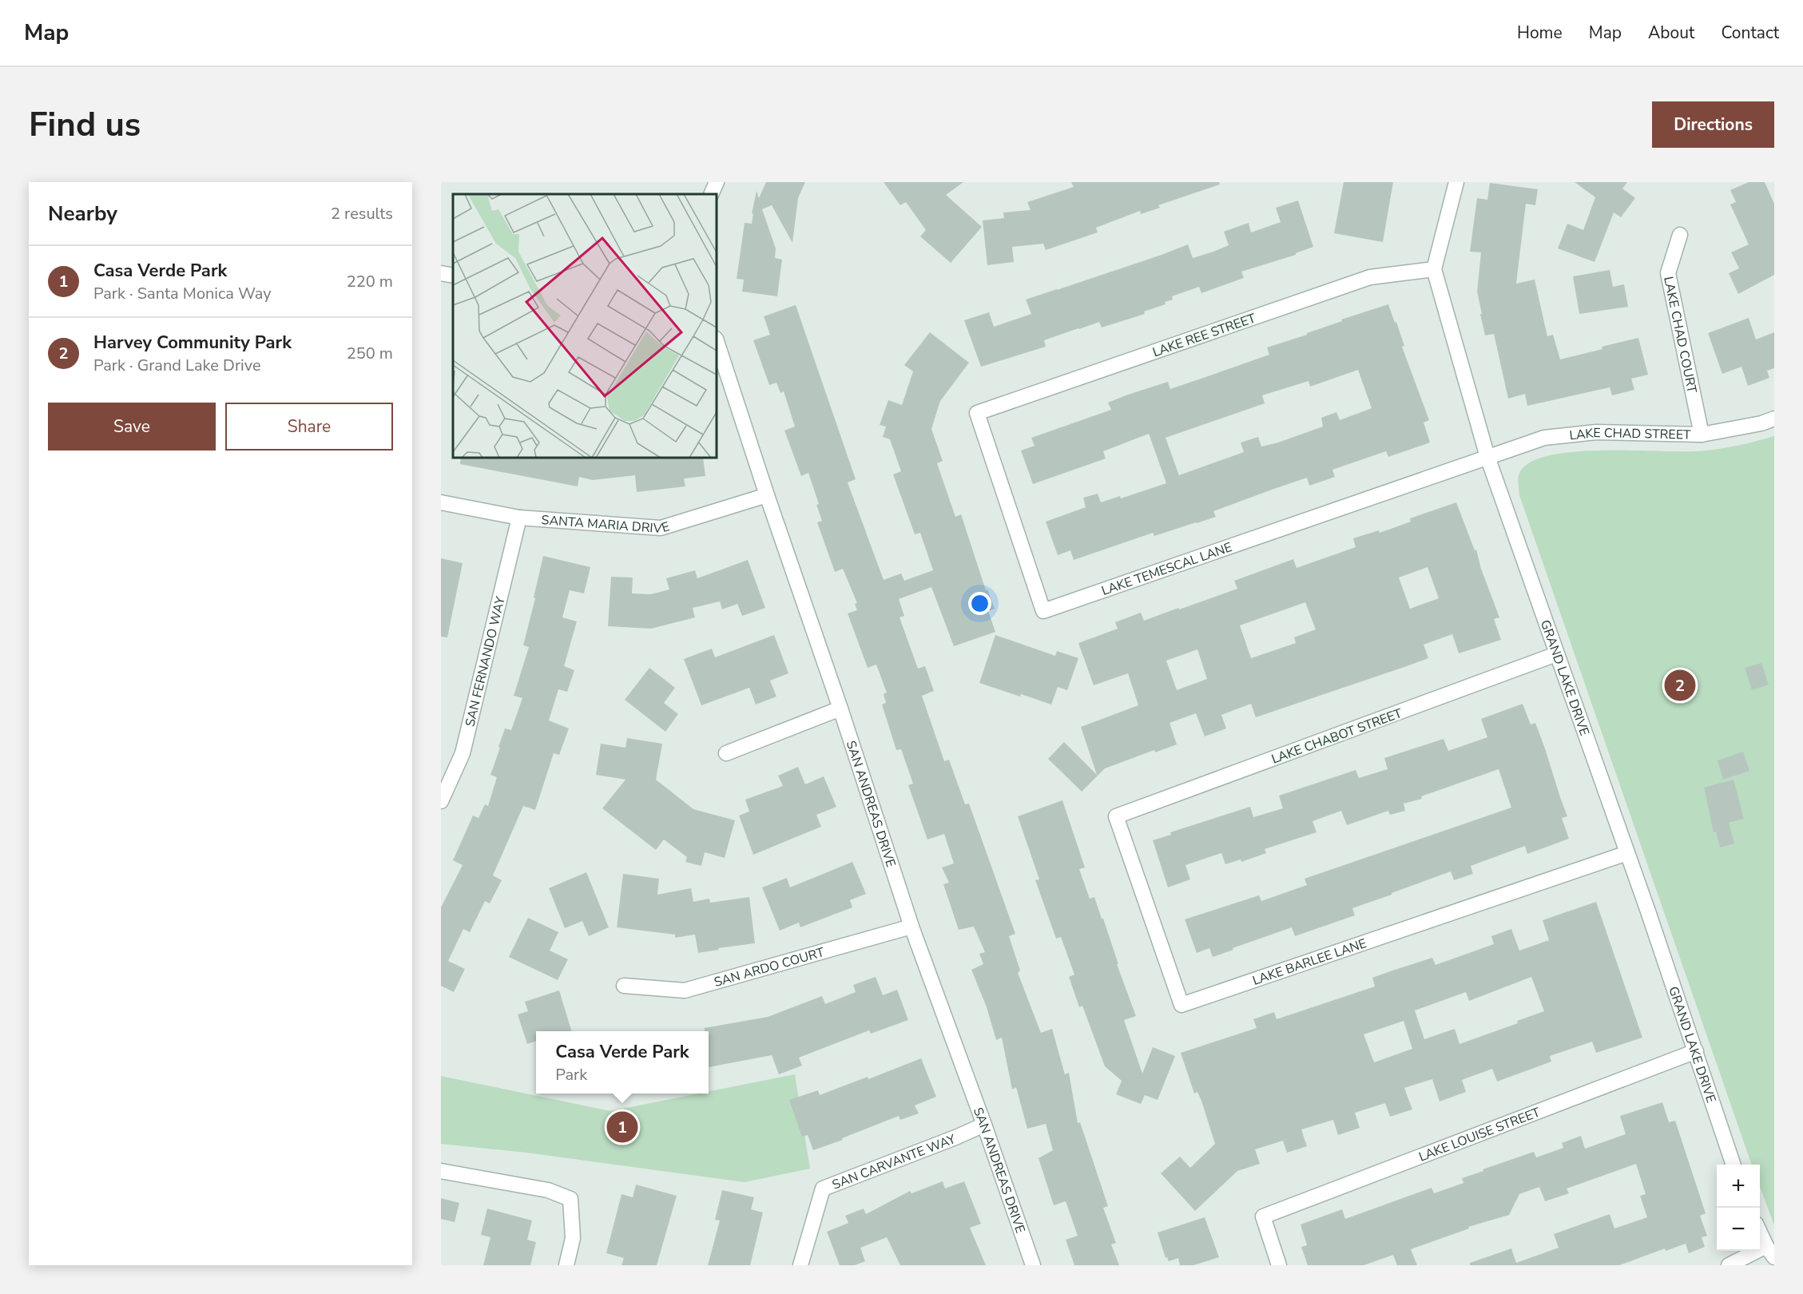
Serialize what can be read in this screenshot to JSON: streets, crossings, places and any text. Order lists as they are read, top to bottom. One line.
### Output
{"streets":{"street":["LAKE REE STREET","LAKE CHAD COURT","LAKE CHAD STREET","SANTA MARIA DRIVE","LAKE TEMESCAL LANE","SAN FERNANDO WAY","GRAND LAKE DRIVE","LAKE CHABOT STREET","SAN ANDREAS DRIVE","LAKE BARLEE LANE","SAN ARDO COURT","LAKE LOUISE STREET","SAN CARVANTE WAY"]},"crossings":[["LAKE REE STREET","LAKE TEMESCAL LANE"],["LAKE REE STREET","GRAND LAKE DRIVE"],["LAKE CHAD COURT","LAKE CHAD STREET"],["LAKE CHAD STREET","LAKE TEMESCAL LANE"],["LAKE CHAD STREET","GRAND LAKE DRIVE"],["SANTA MARIA DRIVE","SAN FERNANDO WAY"],["SANTA MARIA DRIVE","SAN ANDREAS DRIVE"],["LAKE TEMESCAL LANE","GRAND LAKE DRIVE"],["GRAND LAKE DRIVE","LAKE CHABOT STREET"],["GRAND LAKE DRIVE","LAKE BARLEE LANE"],["GRAND LAKE DRIVE","LAKE LOUISE STREET"],["LAKE CHABOT STREET","LAKE BARLEE LANE"],["SAN ANDREAS DRIVE","SAN ARDO COURT"],["SAN ANDREAS DRIVE","SAN CARVANTE WAY"]],"page":{"header":"Map","nav":["Home","Map","About","Contact"],"buttons":["Directions",["Save","Share"]],"title":"Find us","heading":["Nearby","2 results"],"list":[{"mark":"1","name":"Casa Verde Park","note":"Park · Santa Monica Way","value":"220 m"},{"mark":"2","name":"Harvey Community Park","note":"Park · Grand Lake Drive","value":"250 m"}],"pins":["2","1"],"popup":["Casa Verde Park","Park"],"map_buttons":["+","−"]}}
